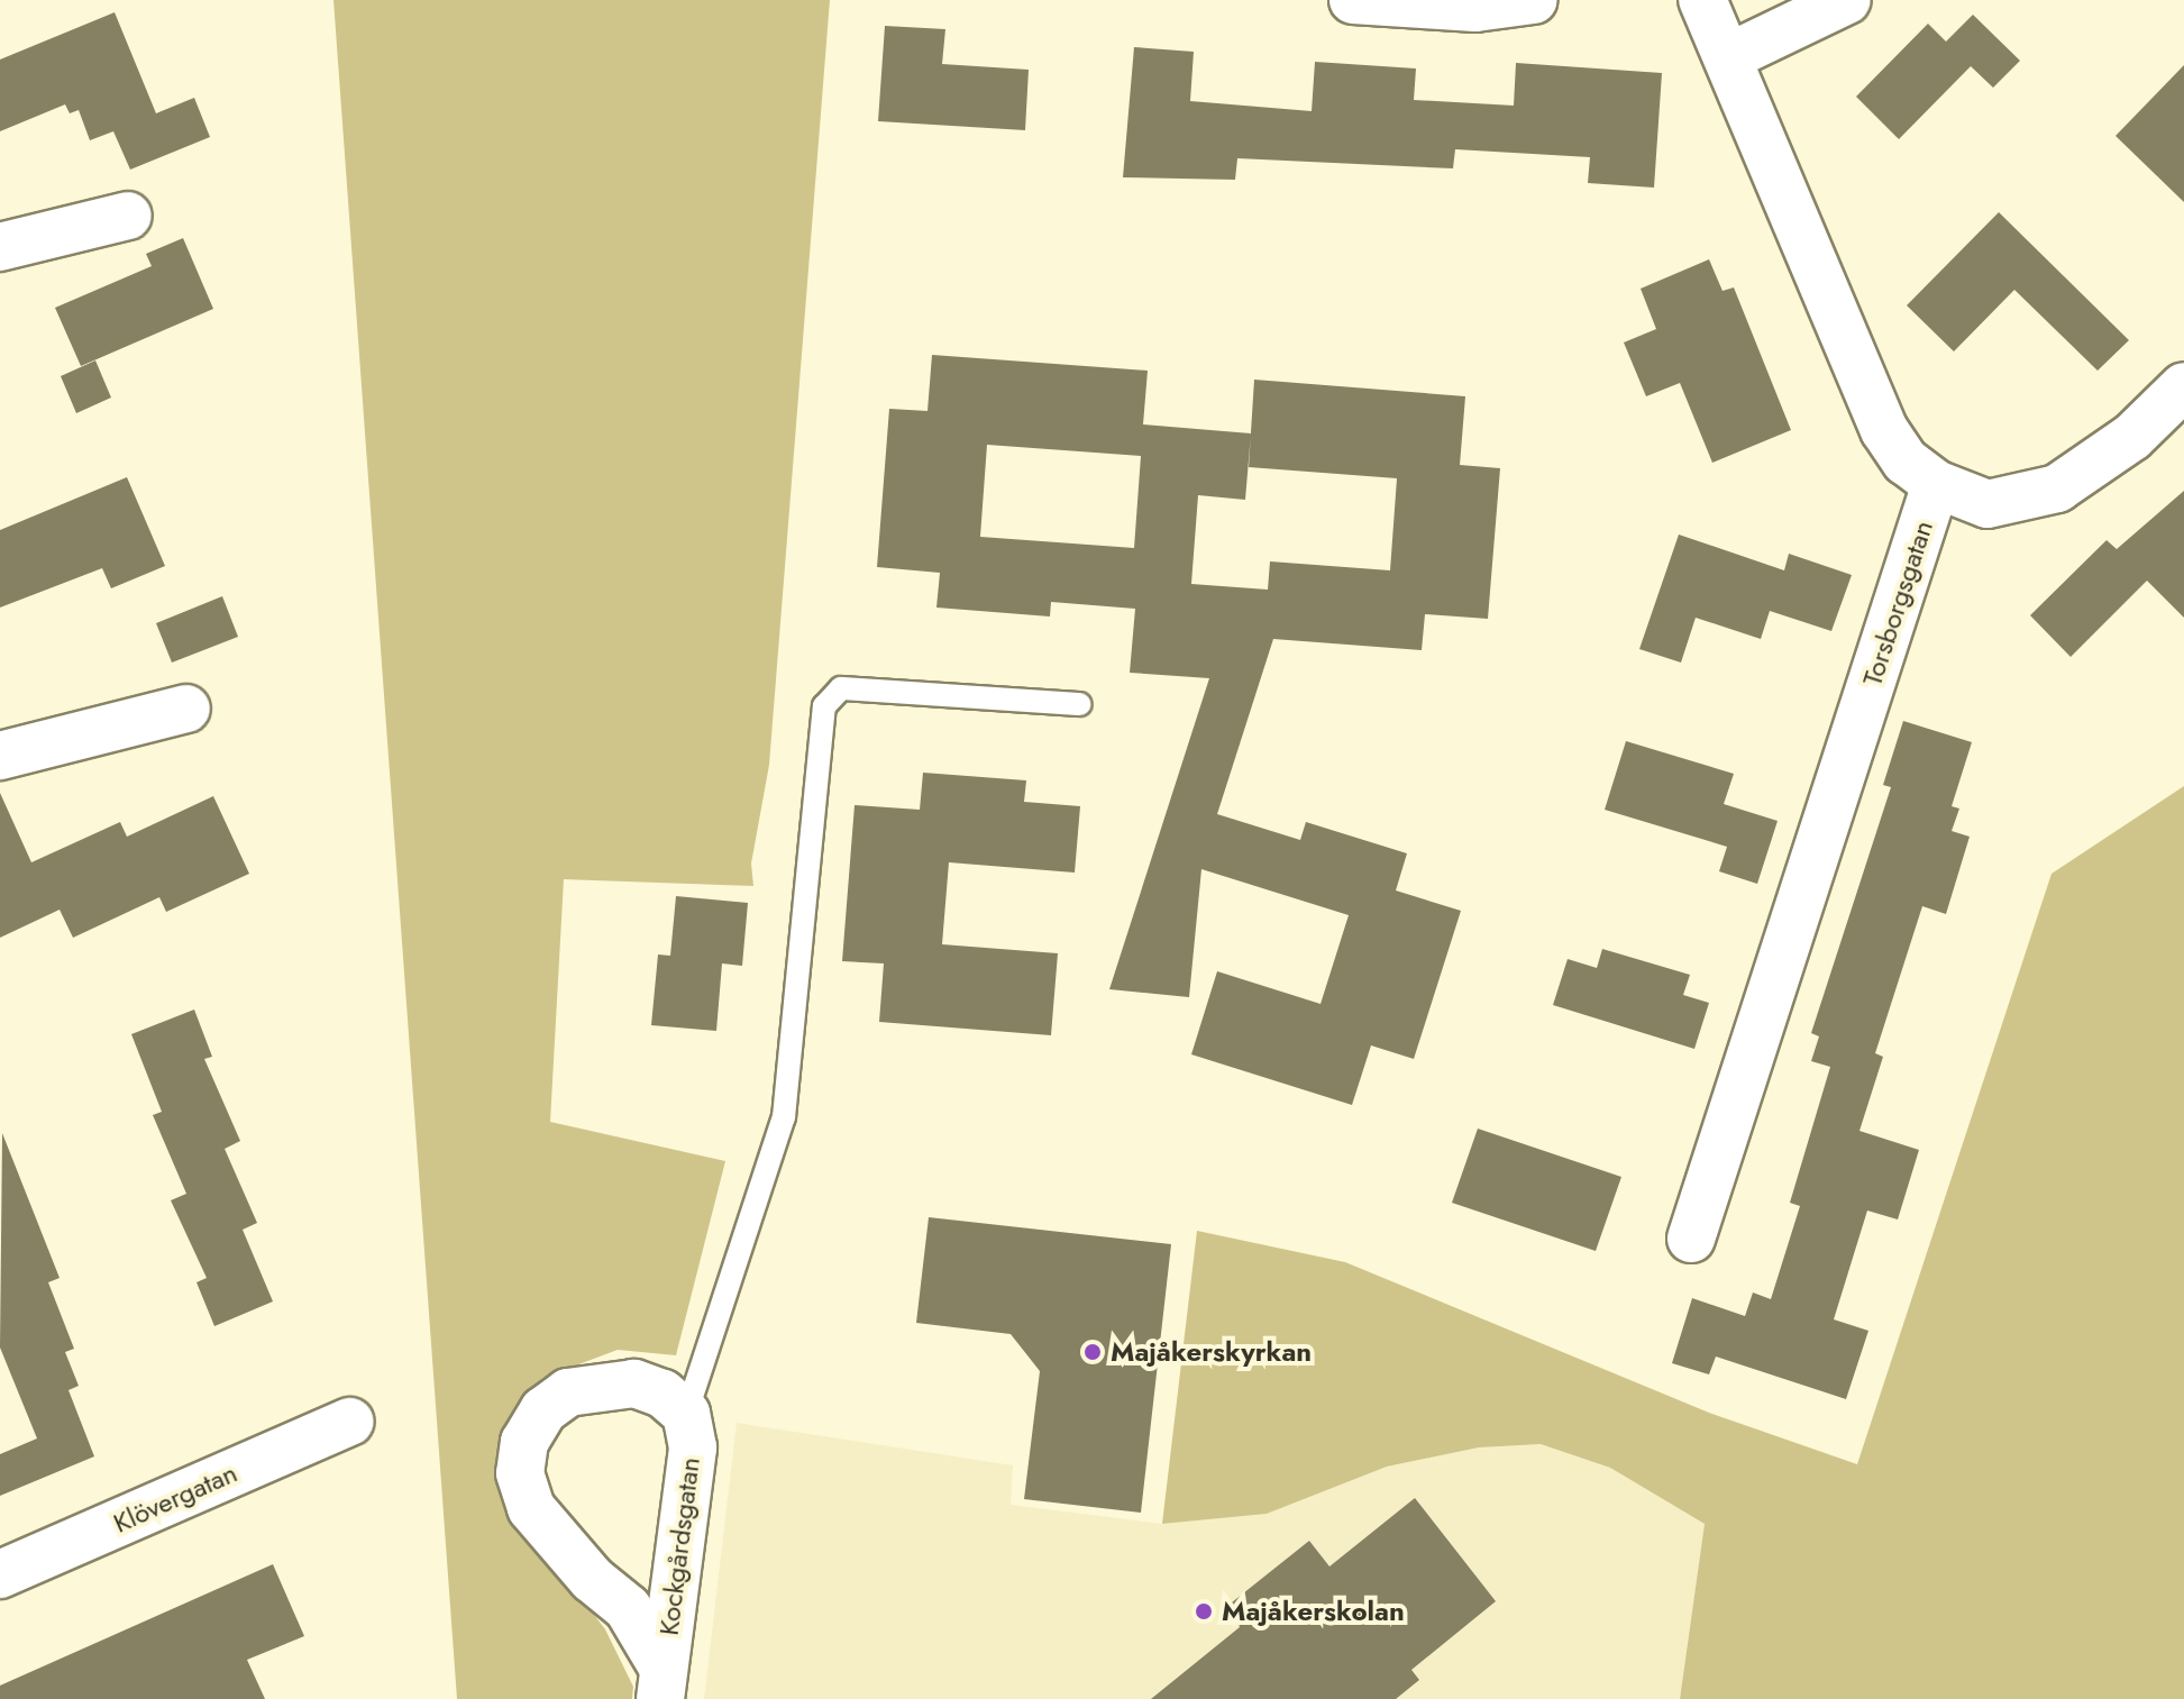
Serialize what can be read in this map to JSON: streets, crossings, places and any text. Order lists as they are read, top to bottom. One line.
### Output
{"streets":{"street":["Torsborgsgatan","Klövergatan","Kockgårdsgatan"]},"places":["Majåkerskyrkan","Majåkerskolan"]}
